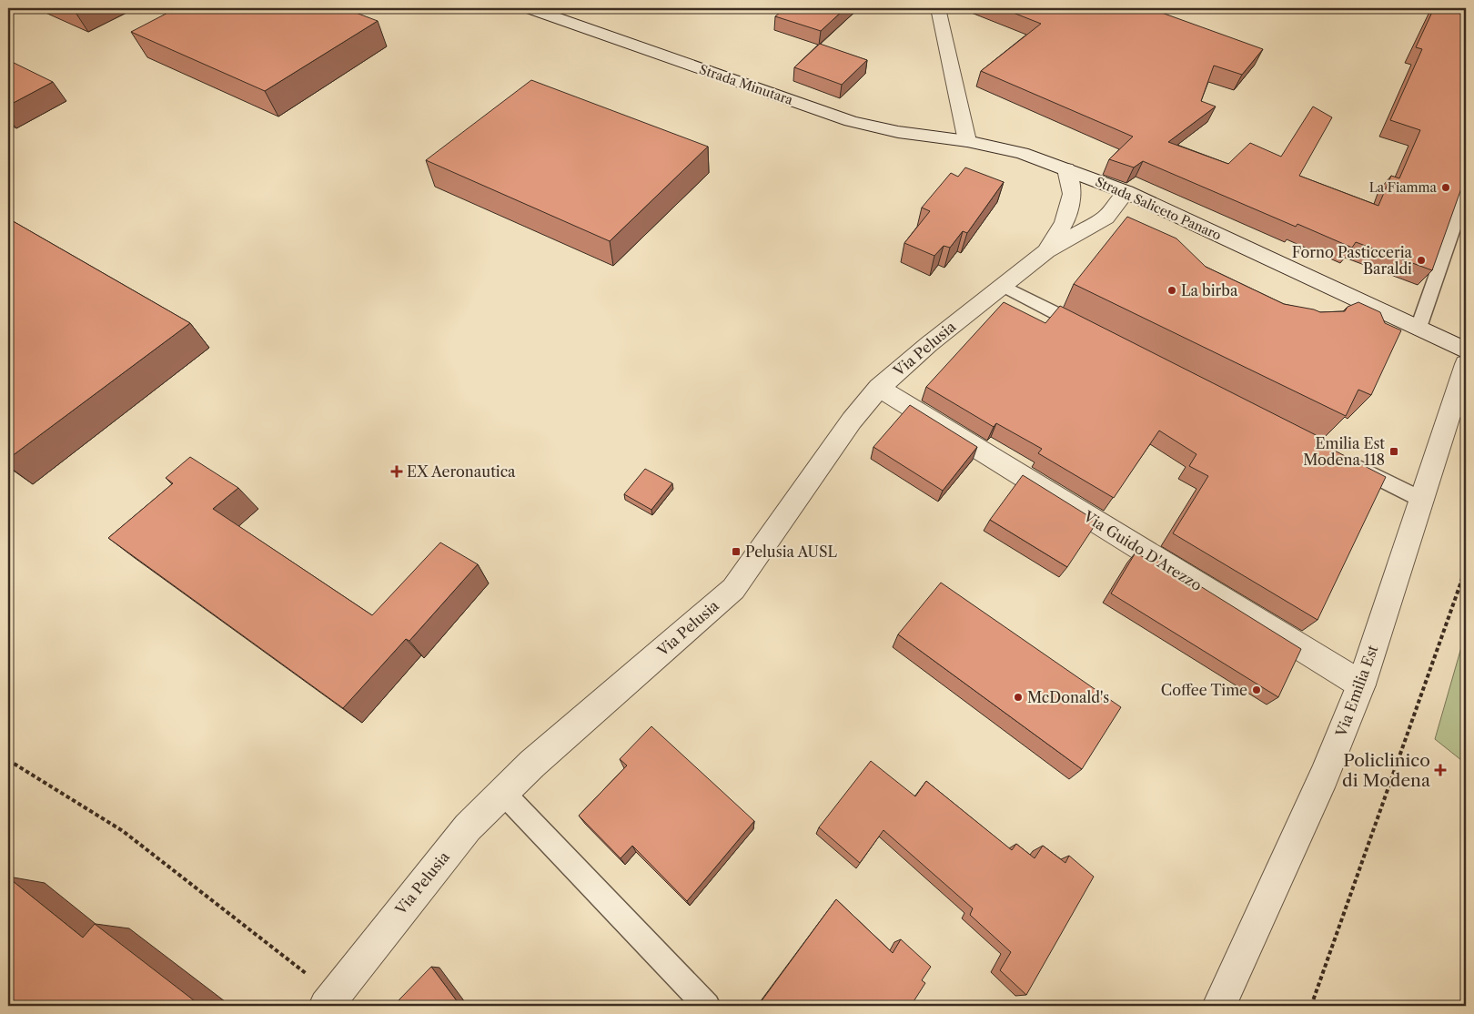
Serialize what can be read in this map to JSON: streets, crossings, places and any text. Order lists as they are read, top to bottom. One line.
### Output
{"streets":{"street":["Strada Minutara","Strada Saliceto Panaro","Via Pelusia","Via Guido D'Arezzo","Via Emilia Est"]},"crossings":[["Strada Minutara","Strada Saliceto Panaro"],["Strada Saliceto Panaro","Via Pelusia"],["Via Pelusia","Via Guido D'Arezzo"],["Via Guido D'Arezzo","Via Emilia Est"]],"places":{"other":["La Fiamma","Forno Pasticceria Baraldi","La birba","Coffee Time","McDonald's"],"transit":["Emilia Est Modena 118","Pelusia AUSL"],"health":["EX Aeronautica","Policlinico di Modena"]}}
